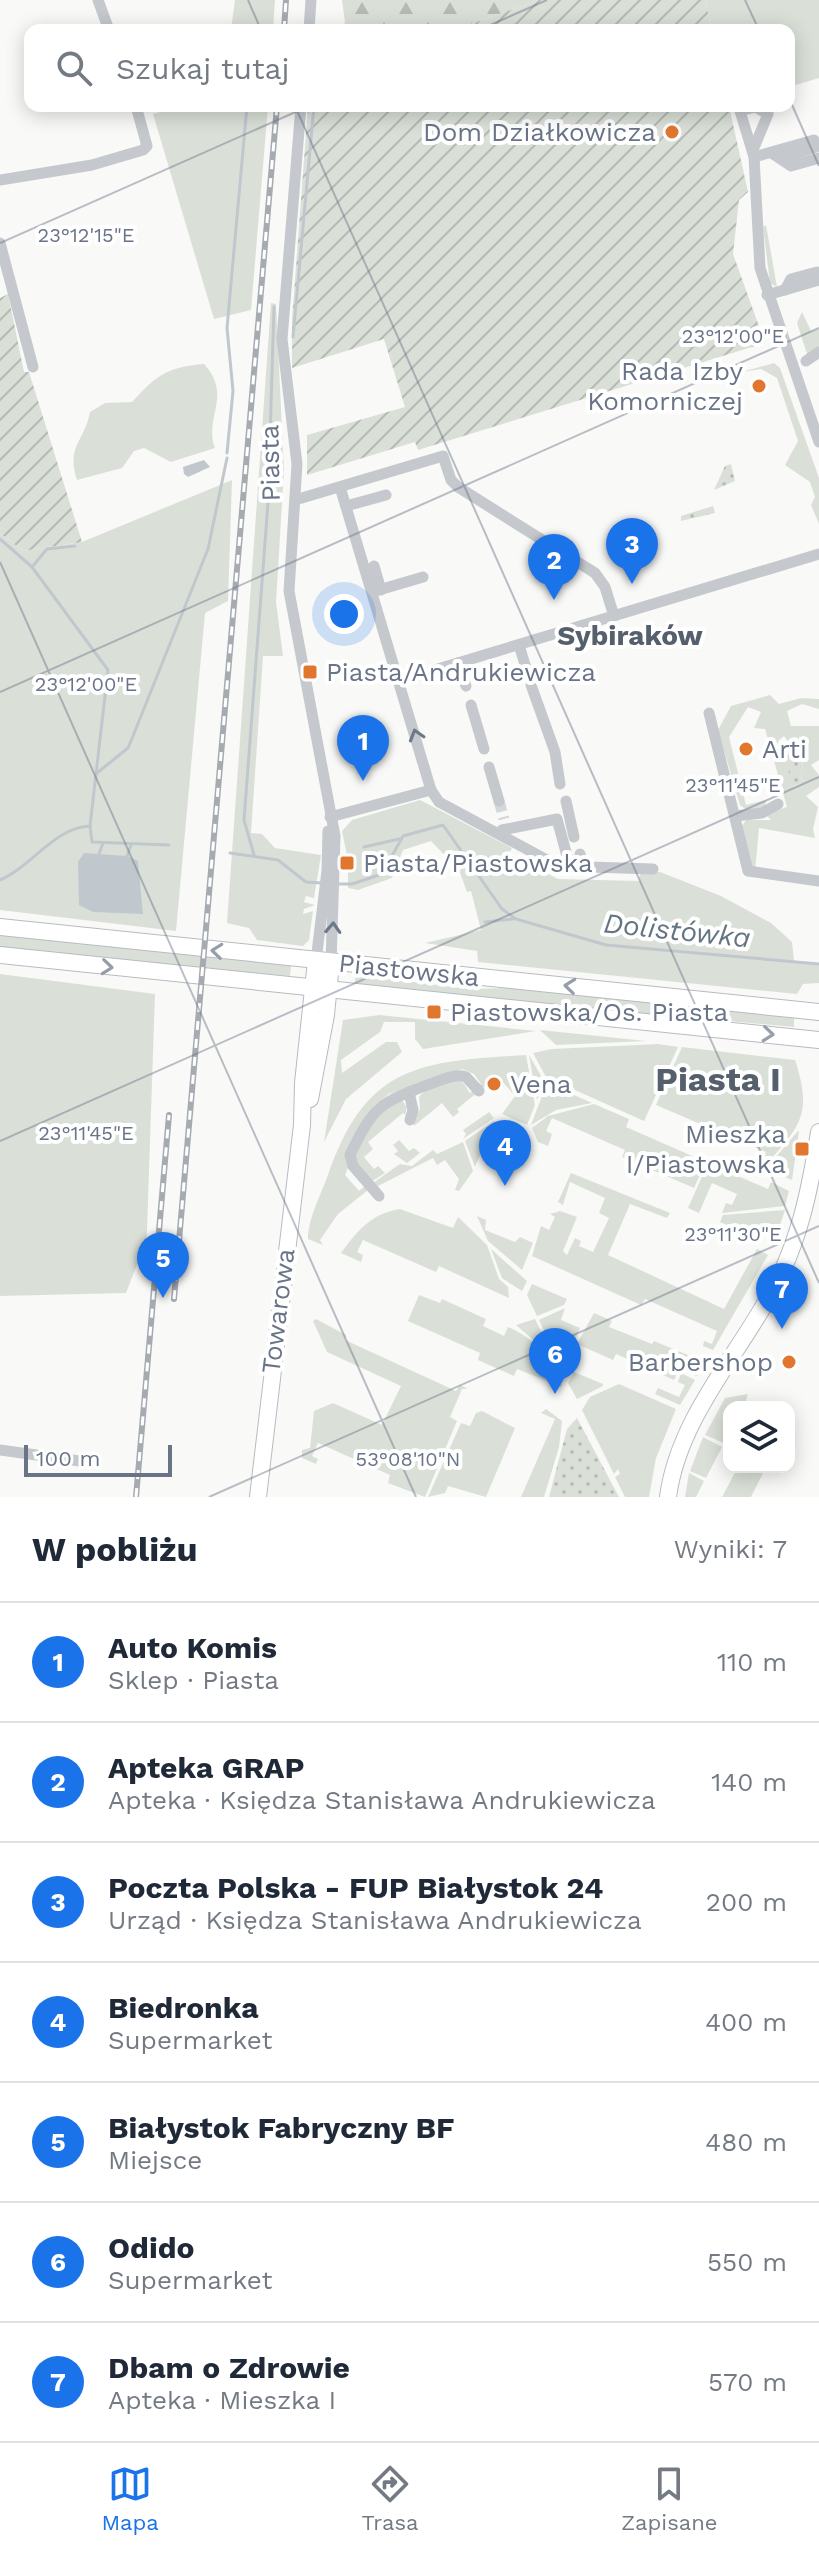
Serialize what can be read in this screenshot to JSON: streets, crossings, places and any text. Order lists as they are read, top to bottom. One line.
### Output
{"streets":{"main road":["Piastowska","Towarowa"],"street":["Piasta"]},"crossings":[["Piasta","Piastowska"],["Piasta","Towarowa"],["Piastowska","Towarowa"]],"districts":["Sybiraków","Piasta I"],"water":["Dolistówka"],"places":{"other":["Dom Działkowicza","Rada Izby Komorniczej","Arti","Vena","Barbershop"],"transit":["Piasta/Andrukiewicza","Piasta/Piastowska","Piastowska/Os. Piasta","Mieszka I/Piastowska"]},"scale_bar":"100 m","page":{"search":"Szukaj tutaj","pins":["3","2","1","4","5","7","6"],"scale":"100 m","heading":["W pobliżu","Wyniki: 7"],"list":[{"mark":"1","name":"Auto Komis","note":"Sklep · Piasta","value":"110 m"},{"mark":"2","name":"Apteka GRAP","note":"Apteka · Księdza Stanisława Andrukiewicza","value":"140 m"},{"mark":"3","name":"Poczta Polska - FUP Białystok 24","note":"Urząd · Księdza Stanisława Andrukiewicza","value":"200 m"},{"mark":"4","name":"Biedronka","note":"Supermarket","value":"400 m"},{"mark":"5","name":"Białystok Fabryczny BF","note":"Miejsce","value":"480 m"},{"mark":"6","name":"Odido","note":"Supermarket","value":"550 m"},{"mark":"7","name":"Dbam o Zdrowie","note":"Apteka · Mieszka I","value":"570 m"}],"nav":["Mapa","Trasa","Zapisane"]},"coordinates":["23°12'15\"E","23°12'00\"E","23°11'45\"E","23°11'30\"E","53°08'10\"N"]}
